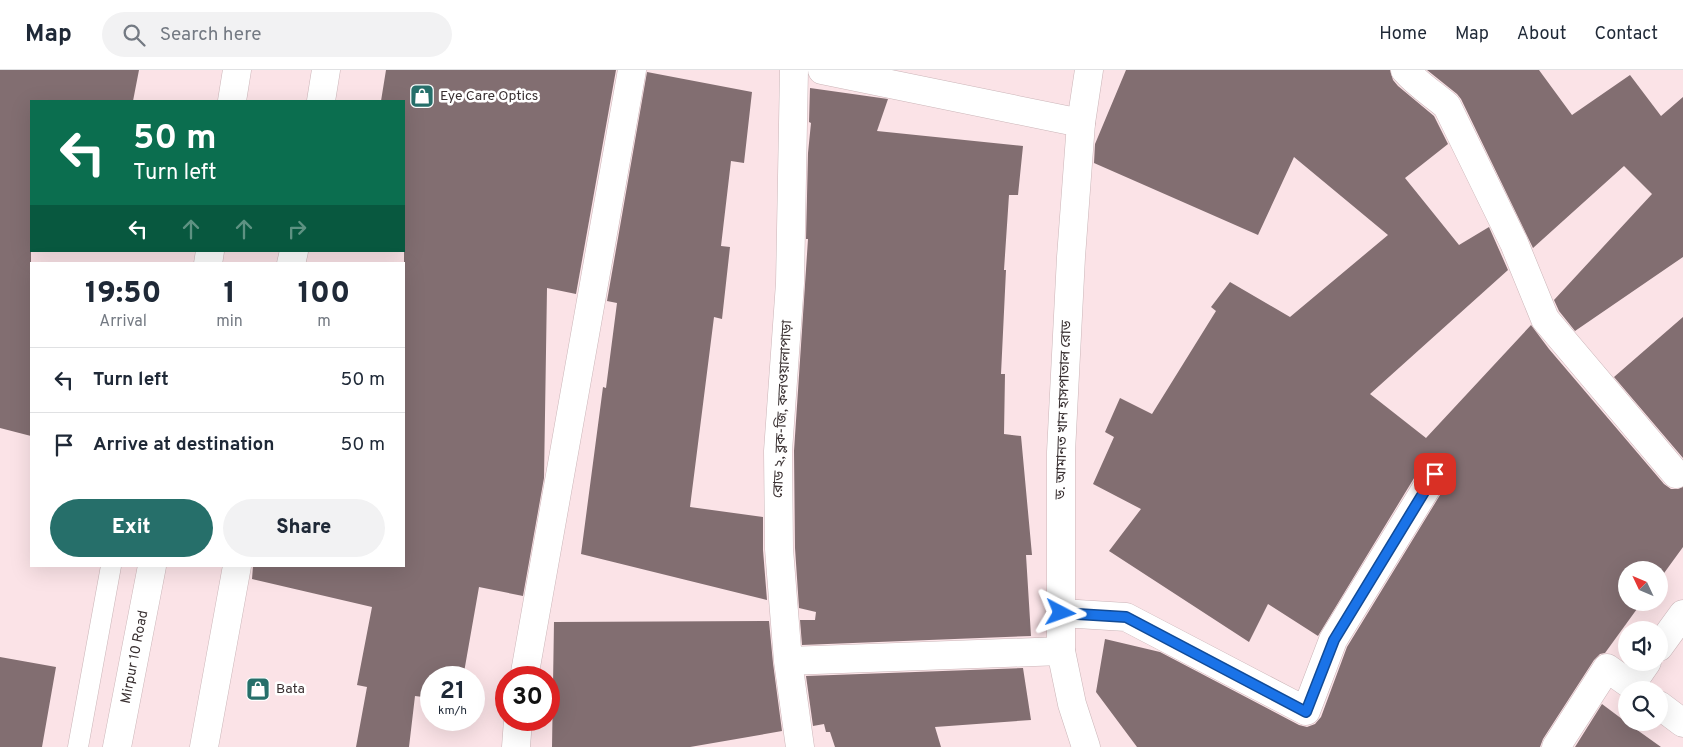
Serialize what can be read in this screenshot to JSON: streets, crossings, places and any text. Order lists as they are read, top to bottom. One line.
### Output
{"streets":{"street":["রোড ২, ব্লক-জি, কলওয়ালাপাড়া","ড. আমানত খান হাসপাতাল রোড","Mirpur 10 Road"]},"places":{"shop":["Eye Care Optics","Bata"]},"north":"top left","page":{"header":"Map","search":"Search here","nav":["Home","Map","About","Contact"],"turn":["50 m","Turn left"],"eta":["19:50","Arrival","1","min","100","m"],"list":[{"name":"Turn left","value":"50 m"},{"name":"Arrive at destination","value":"50 m"}],"buttons":["Exit","Share"],"speed":"21 km/h","limit":"30"}}
